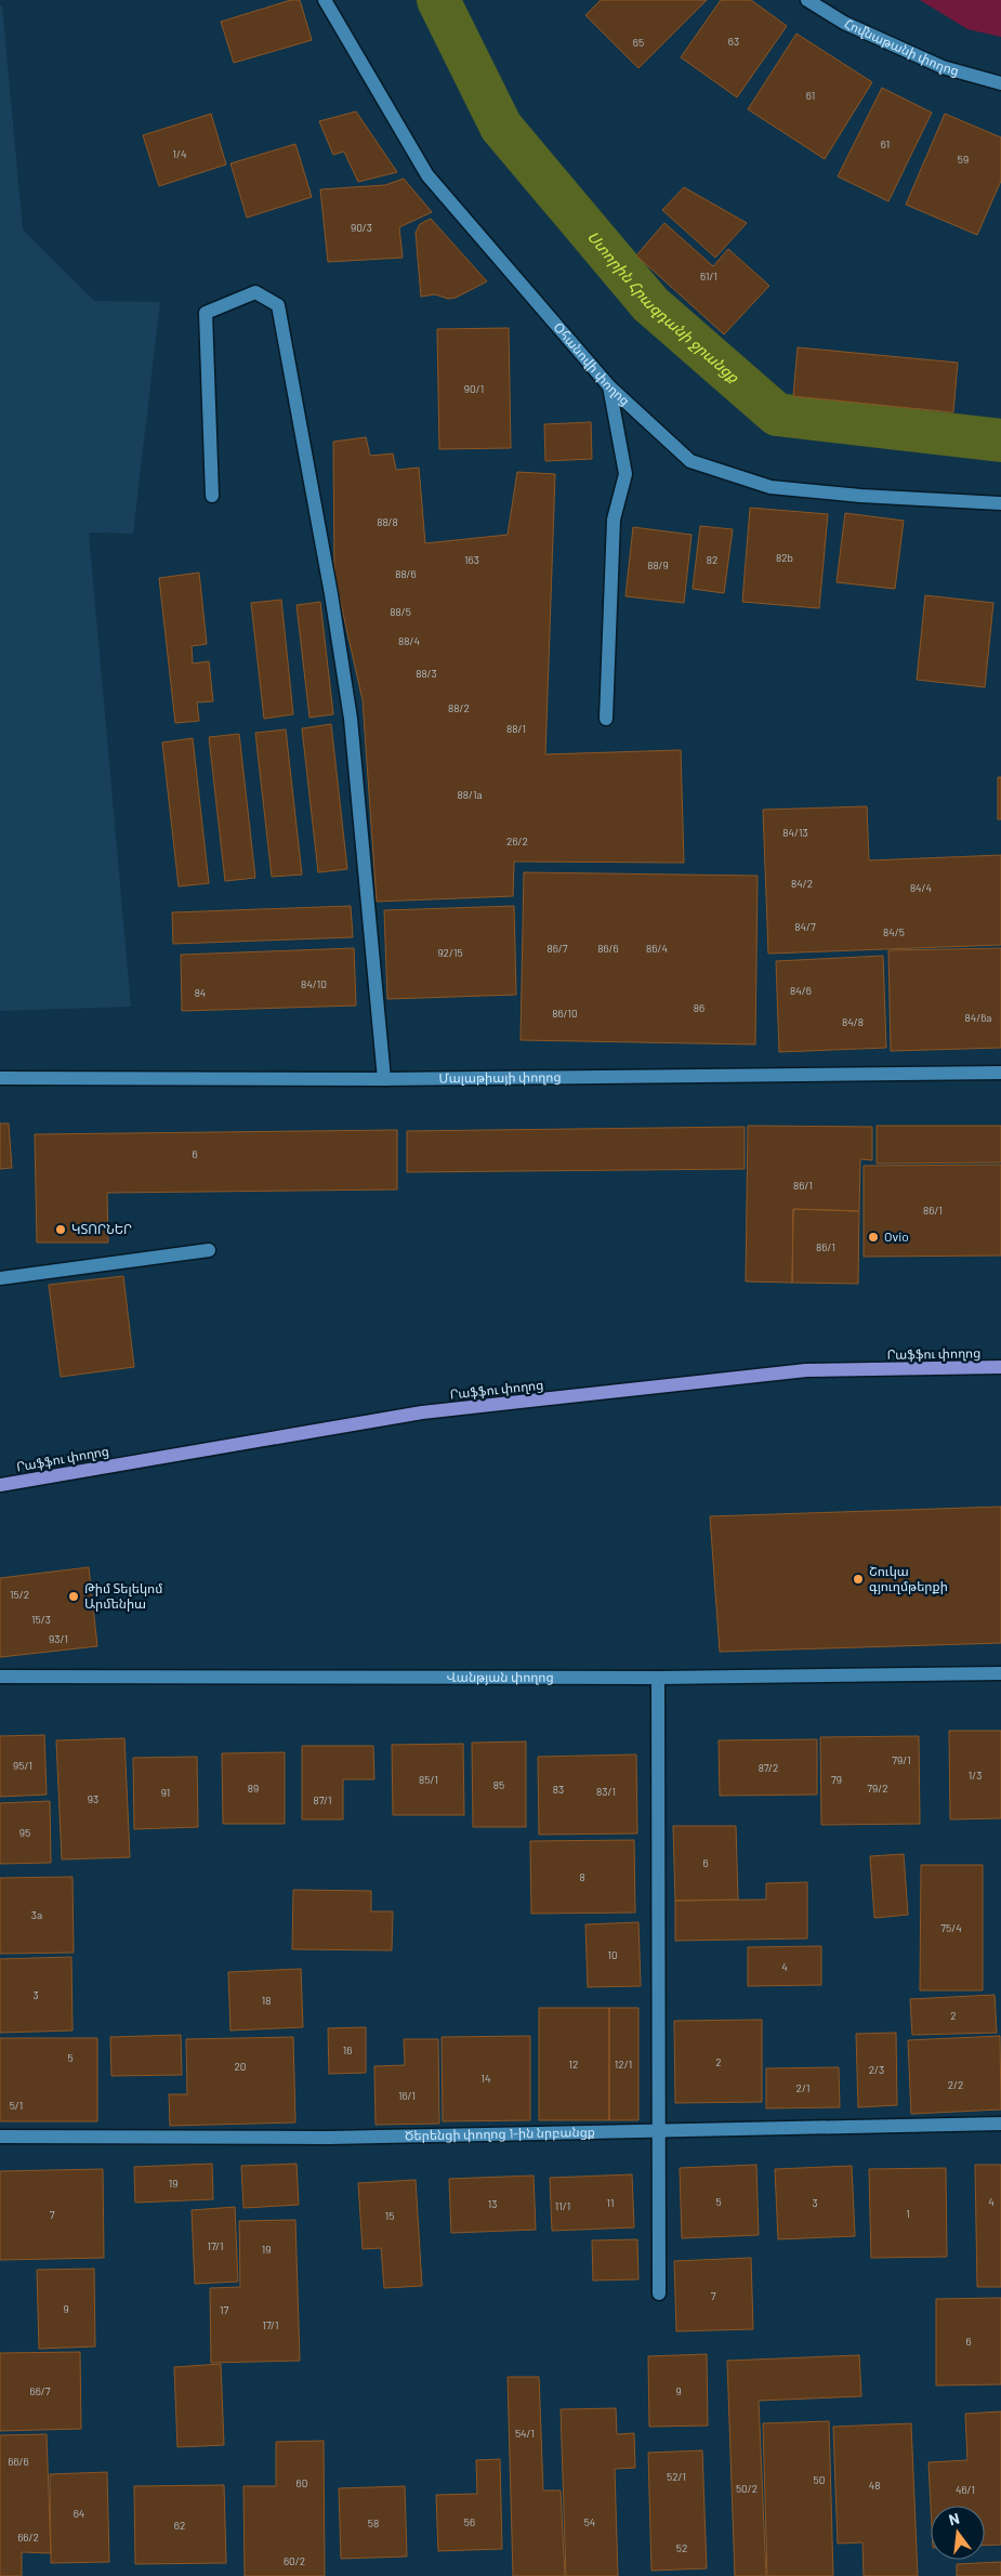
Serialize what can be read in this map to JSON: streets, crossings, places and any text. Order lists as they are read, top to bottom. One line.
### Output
{"streets":{"main road":["Րաֆֆու փողոց"],"street":["Հովնաթանի փողոց","Օհանովի փողոց","Մալաթիայի փողոց","Վանթյան փողոց","Ծերենցի փողոց 1-ին նրբանցք"]},"water":["Ստորին Հրազդանի ջրանցք"],"places":["ԿՏՈՐՆԵՐ","Ovio","Շուկա գյուղմթերքի","Թիմ Տելեկոմ Արմենիա"],"house_numbers":["63","65","61","61","1/4","59","90/3","61/1","90/1","88/8","82b","163","82","88/9","88/6","88/5","88/4","88/3","88/2","88/1","88/1a","84/13","26/2","84/2","84/4","84/7","84/5","86/7","86/6","86/4","92/15","84/10","84/6","84","86","86/10","84/6a","84/8","6","86/1","86/1","86/1","15/2","15/3","93/1","79/1","95/1","87/2","1/3","85/1","79","85","89","79/2","83","83/1","91","93","87/1","95","6","8","3a","75/4","10","4","3","18","2","16","5","2","12","12/1","20","2/3","14","2/2","2/1","16/1","5/1","19","5","4","11","3","13","11/1","1","7","15","17/1","19","7","9","17","17/1","6","66/7","9","54/1","66/6","52/1","50","60","48","50/2","46/1","64","56","54","58","62","66/2","52","60/2"],"north":"top"}
